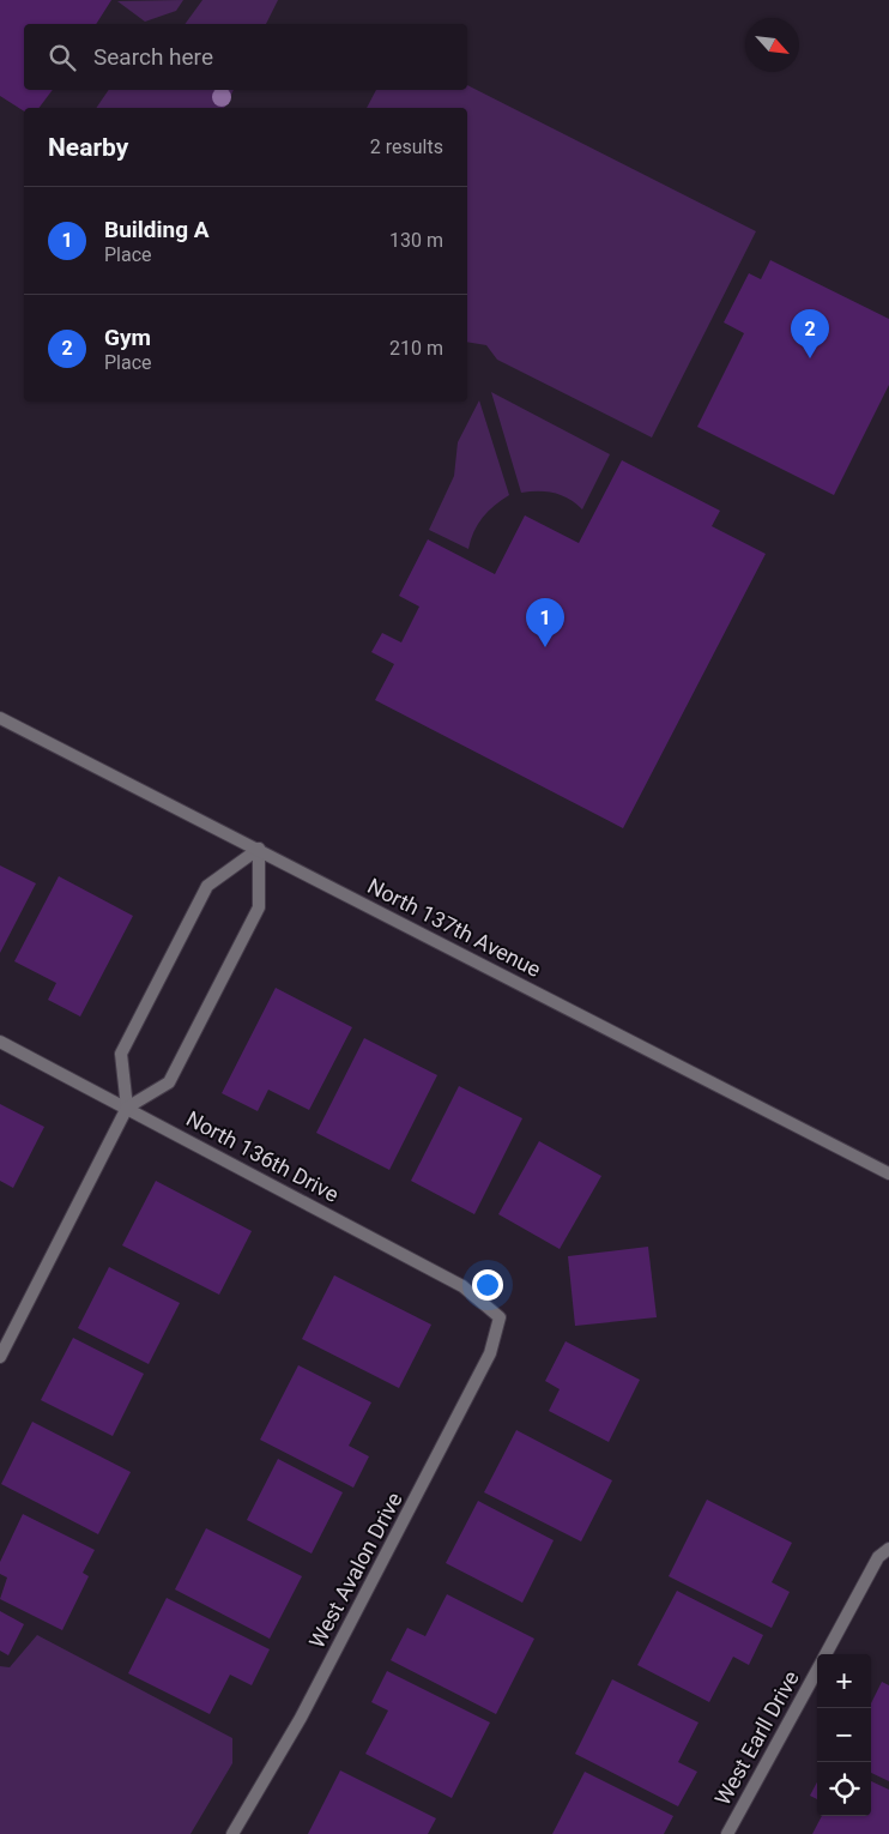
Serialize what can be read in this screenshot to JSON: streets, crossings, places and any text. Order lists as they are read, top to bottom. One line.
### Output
{"streets":{"street":["North 137th Avenue","North 136th Drive","West Avalon Drive","West Earll Drive"]},"crossings":[["North 136th Drive","West Avalon Drive"]],"north":"bottom right","page":{"search":"Search here","heading":["Nearby","2 results"],"list":[{"mark":"1","name":"Building A","note":"Place","value":"130 m"},{"mark":"2","name":"Gym","note":"Place","value":"210 m"}],"pins":["2","1"],"map_buttons":["+","−"]}}
